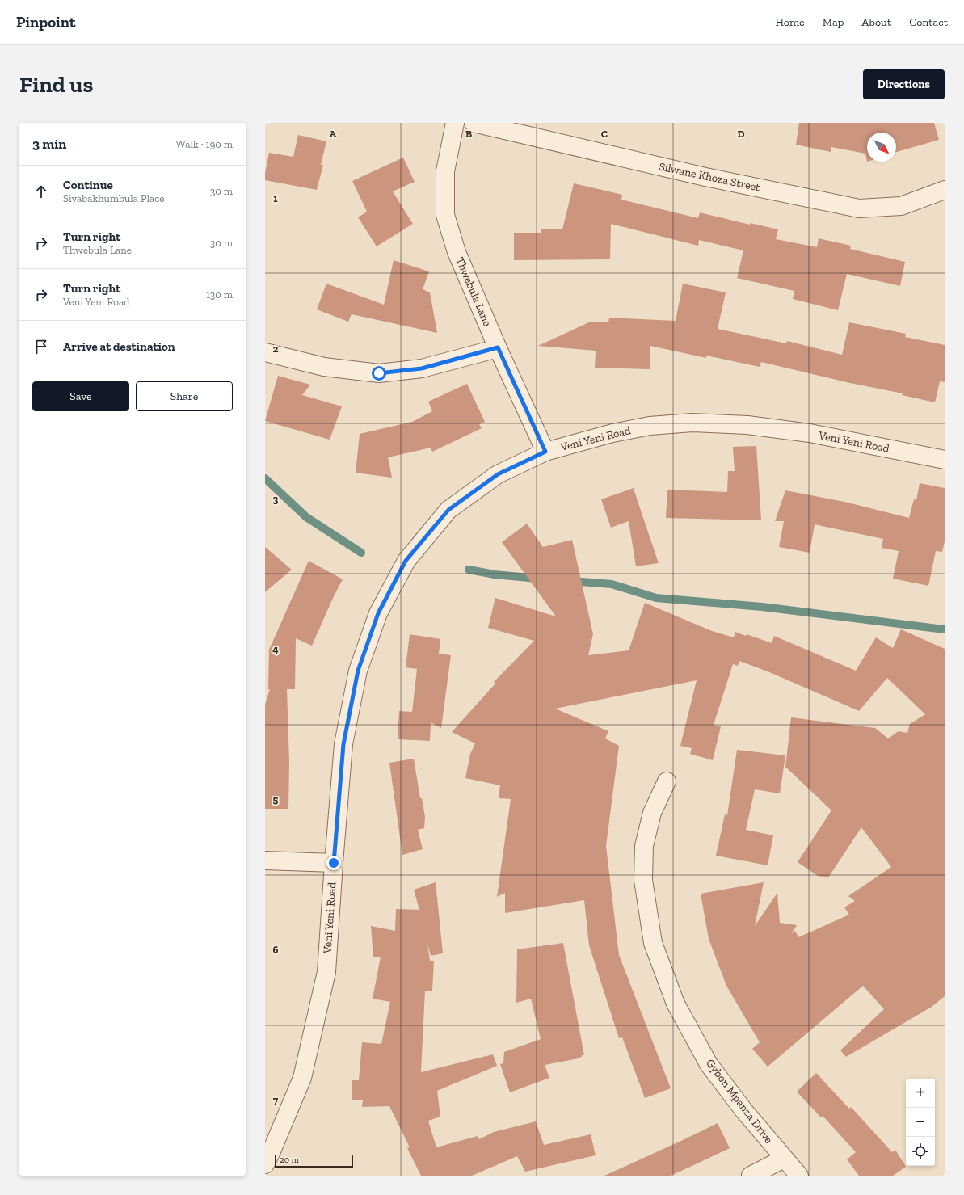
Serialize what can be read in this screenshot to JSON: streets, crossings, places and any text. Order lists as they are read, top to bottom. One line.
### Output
{"streets":{"street":["Silwane Khoza Street","Thwebula Lane","Veni Yeni Road","Gybon Mpanza Drive"]},"crossings":[["Thwebula Lane","Veni Yeni Road"]],"scale_bar":"20 m","north":"bottom right","page":{"header":"Pinpoint","nav":["Home","Map","About","Contact"],"buttons":["Directions",["Save","Share"]],"title":"Find us","heading":["3 min","Walk · 190 m"],"list":[["Continue","Siyabakhumbula Place","30 m"],["Turn right","Thwebula Lane","30 m"],["Turn right","Veni Yeni Road","130 m"],"Arrive at destination"],"map_buttons":["+","−"],"scale":"20 m"},"grid":{"columns":["A","B","C","D"],"rows":["1","2","3","4","5","6","7"]}}
